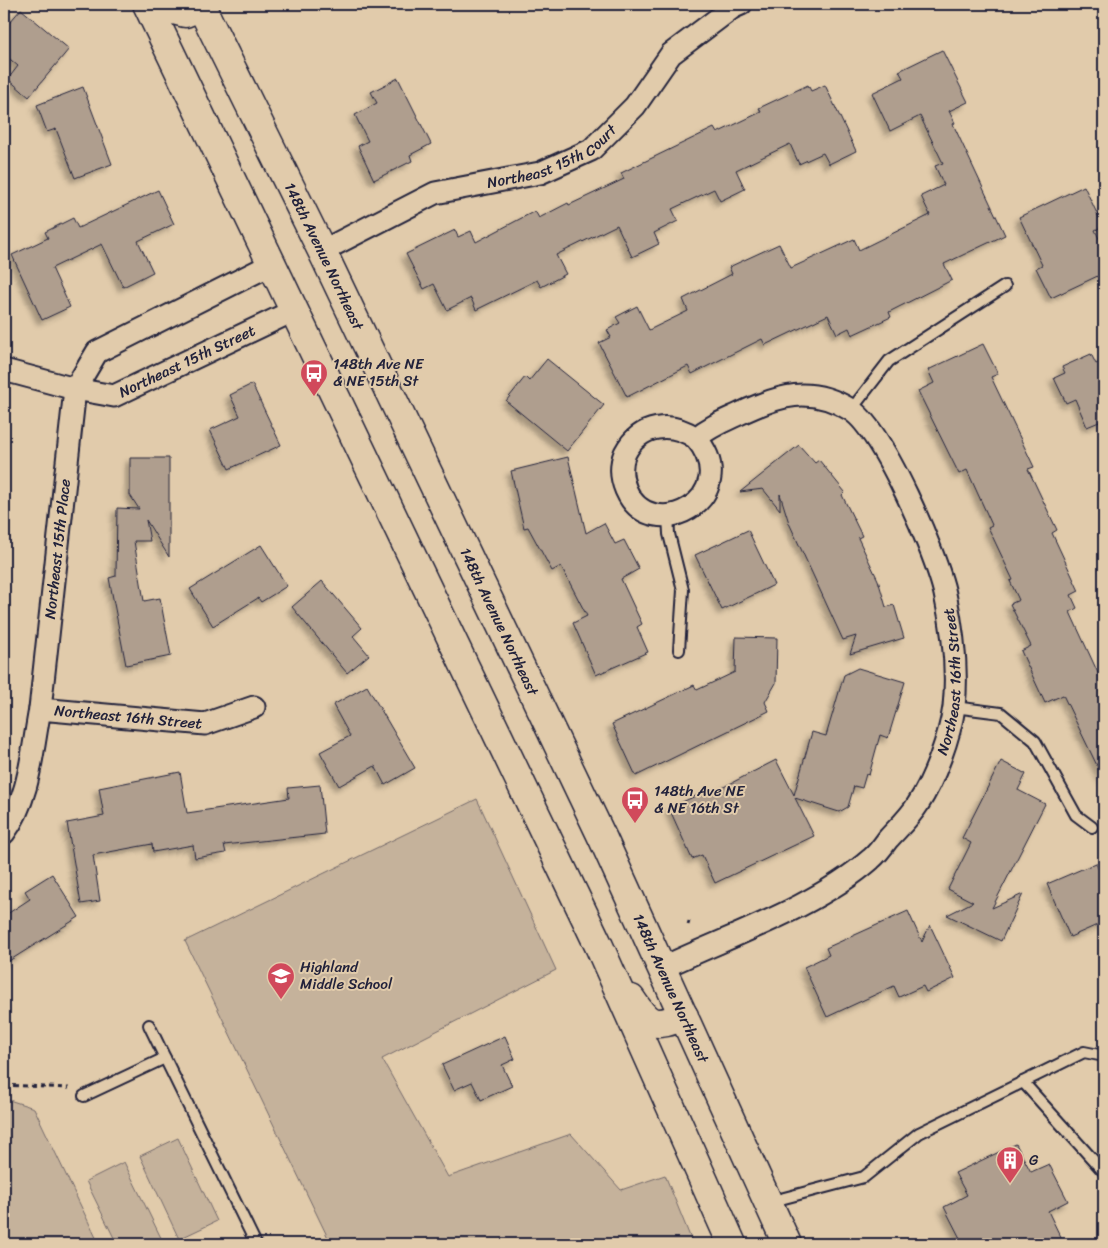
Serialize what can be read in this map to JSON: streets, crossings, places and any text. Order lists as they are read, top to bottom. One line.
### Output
{"streets":{"main road":["148th Avenue Northeast"],"street":["Northeast 15th Court","Northeast 15th Street","Northeast 15th Place","Northeast 16th Street"]},"crossings":[["Northeast 15th Court","148th Avenue Northeast"],["148th Avenue Northeast","Northeast 16th Street"],["Northeast 15th Street","Northeast 15th Place"],["Northeast 15th Place","Northeast 16th Street"]],"places":{"bus stop":["148th Ave NE & NE 15th St","148th Ave NE & NE 16th St"],"school or university":["Highland Middle School"],"building":["G"]}}
